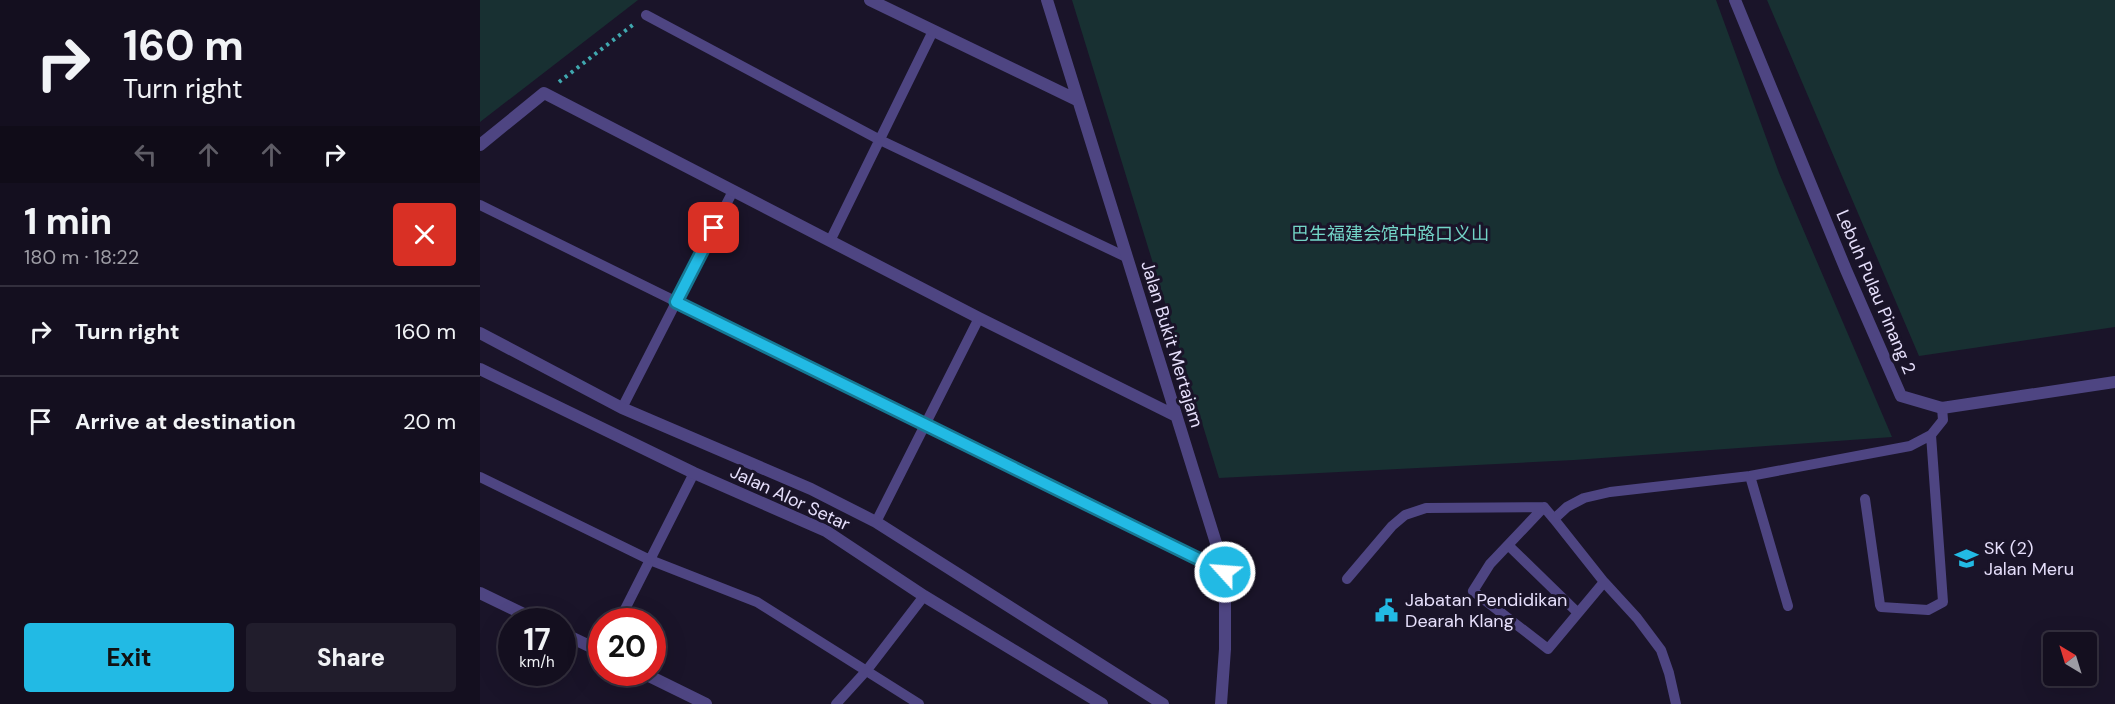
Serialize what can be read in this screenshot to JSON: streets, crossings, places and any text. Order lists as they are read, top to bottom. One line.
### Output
{"streets":{"street":["Lebuh Pulau Pinang 2","Jalan Bukit Mertajam","Jalan Alor Setar"]},"parks":["巴生福建会馆中路口义山"],"places":{"school or university":["SK (2) Jalan Meru"],"public building":["Jabatan Pendidikan Dearah Klang"]},"north":"top left","page":{"turn":["160 m","Turn right"],"heading":["1 min","180 m · 18:22"],"list":[{"name":"Turn right","value":"160 m"},{"name":"Arrive at destination","value":"20 m"}],"speed":"17 km/h","limit":"20","buttons":["Exit","Share"]}}
